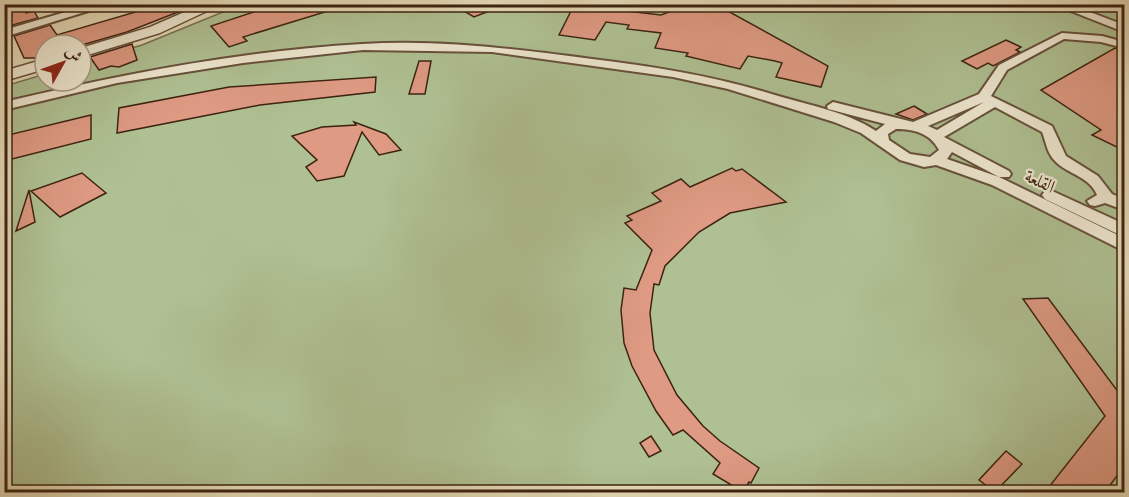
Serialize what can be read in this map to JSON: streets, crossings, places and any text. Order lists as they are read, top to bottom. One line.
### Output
{"streets":{"street":["القلعة"]},"north":"top right"}
